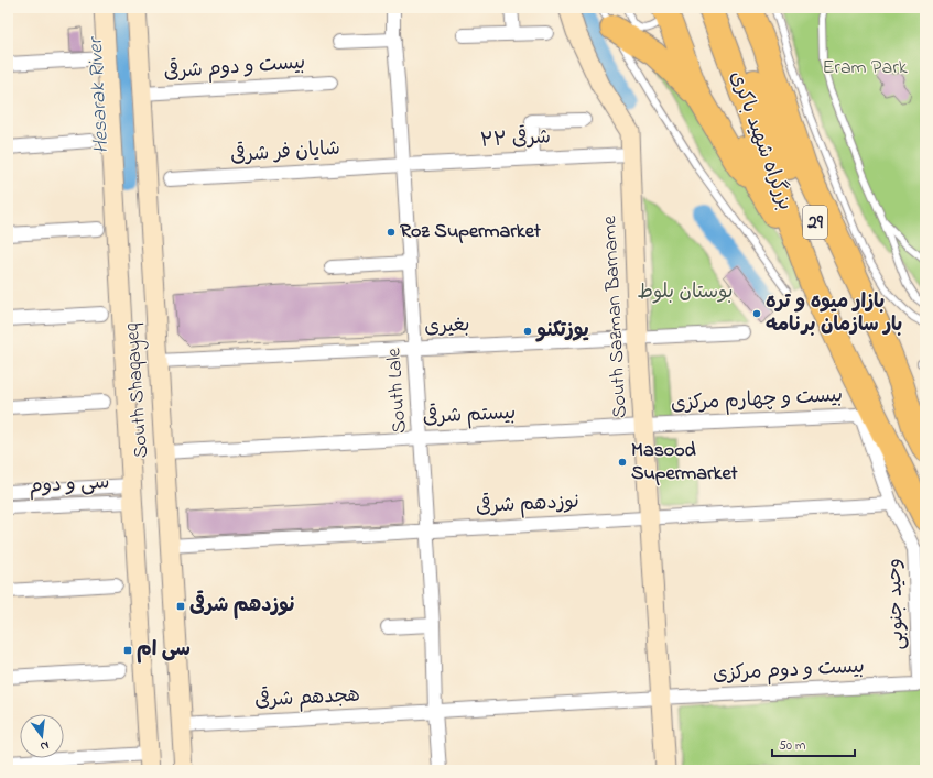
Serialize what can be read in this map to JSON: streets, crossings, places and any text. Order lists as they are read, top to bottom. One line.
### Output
{"streets":{"highway":["بزرگراه شهید باکری","29"],"main road":["South Sazman Barname","South Shaqayeq"],"street":["بیست و دوم شرقی","۲۲ شرقی","شایان فر شرقی","بغیری","South Lale","بیست و چهارم مرکزی","بیستم شرقی","سی و دوم","نوزدهم شرقی","وحید جنوبی","بیست و دوم مرکزی","هجدهم شرقی"]},"crossings":[["بیست و دوم شرقی","South Shaqayeq"],["۲۲ شرقی","شایان فر شرقی"],["۲۲ شرقی","South Sazman Barname"],["۲۲ شرقی","South Lale"],["بزرگراه شهید باکری","29"],["شایان فر شرقی","South Lale"],["South Sazman Barname","بغیری"],["South Sazman Barname","بیست و چهارم مرکزی"],["South Sazman Barname","بیستم شرقی"],["South Sazman Barname","نوزدهم شرقی"],["South Sazman Barname","بیست و دوم مرکزی"],["بغیری","South Shaqayeq"],["بغیری","South Lale"],["South Shaqayeq","بیستم شرقی"],["South Shaqayeq","سی و دوم"],["South Shaqayeq","نوزدهم شرقی"],["South Shaqayeq","هجدهم شرقی"],["South Lale","بیستم شرقی"],["South Lale","نوزدهم شرقی"],["South Lale","بیست و دوم مرکزی"],["South Lale","هجدهم شرقی"],["بیست و چهارم مرکزی","بیستم شرقی"],["بیست و چهارم مرکزی","نوزدهم شرقی"],["بیست و چهارم مرکزی","وحید جنوبی"],["نوزدهم شرقی","وحید جنوبی"],["وحید جنوبی","بیست و دوم مرکزی"],["بیست و دوم مرکزی","هجدهم شرقی"]],"water":["Hesarak River"],"parks":["Eram Park","بوستان بلوط"],"places":{"other":["Roz Supermarket","بازار میوه و تره بار سازمان برنامه","یوزتکنو","Masood Supermarket"],"transit":["نوزدهم شرقی","سی ام"]},"scale_bar":"50 m","north":"bottom"}
